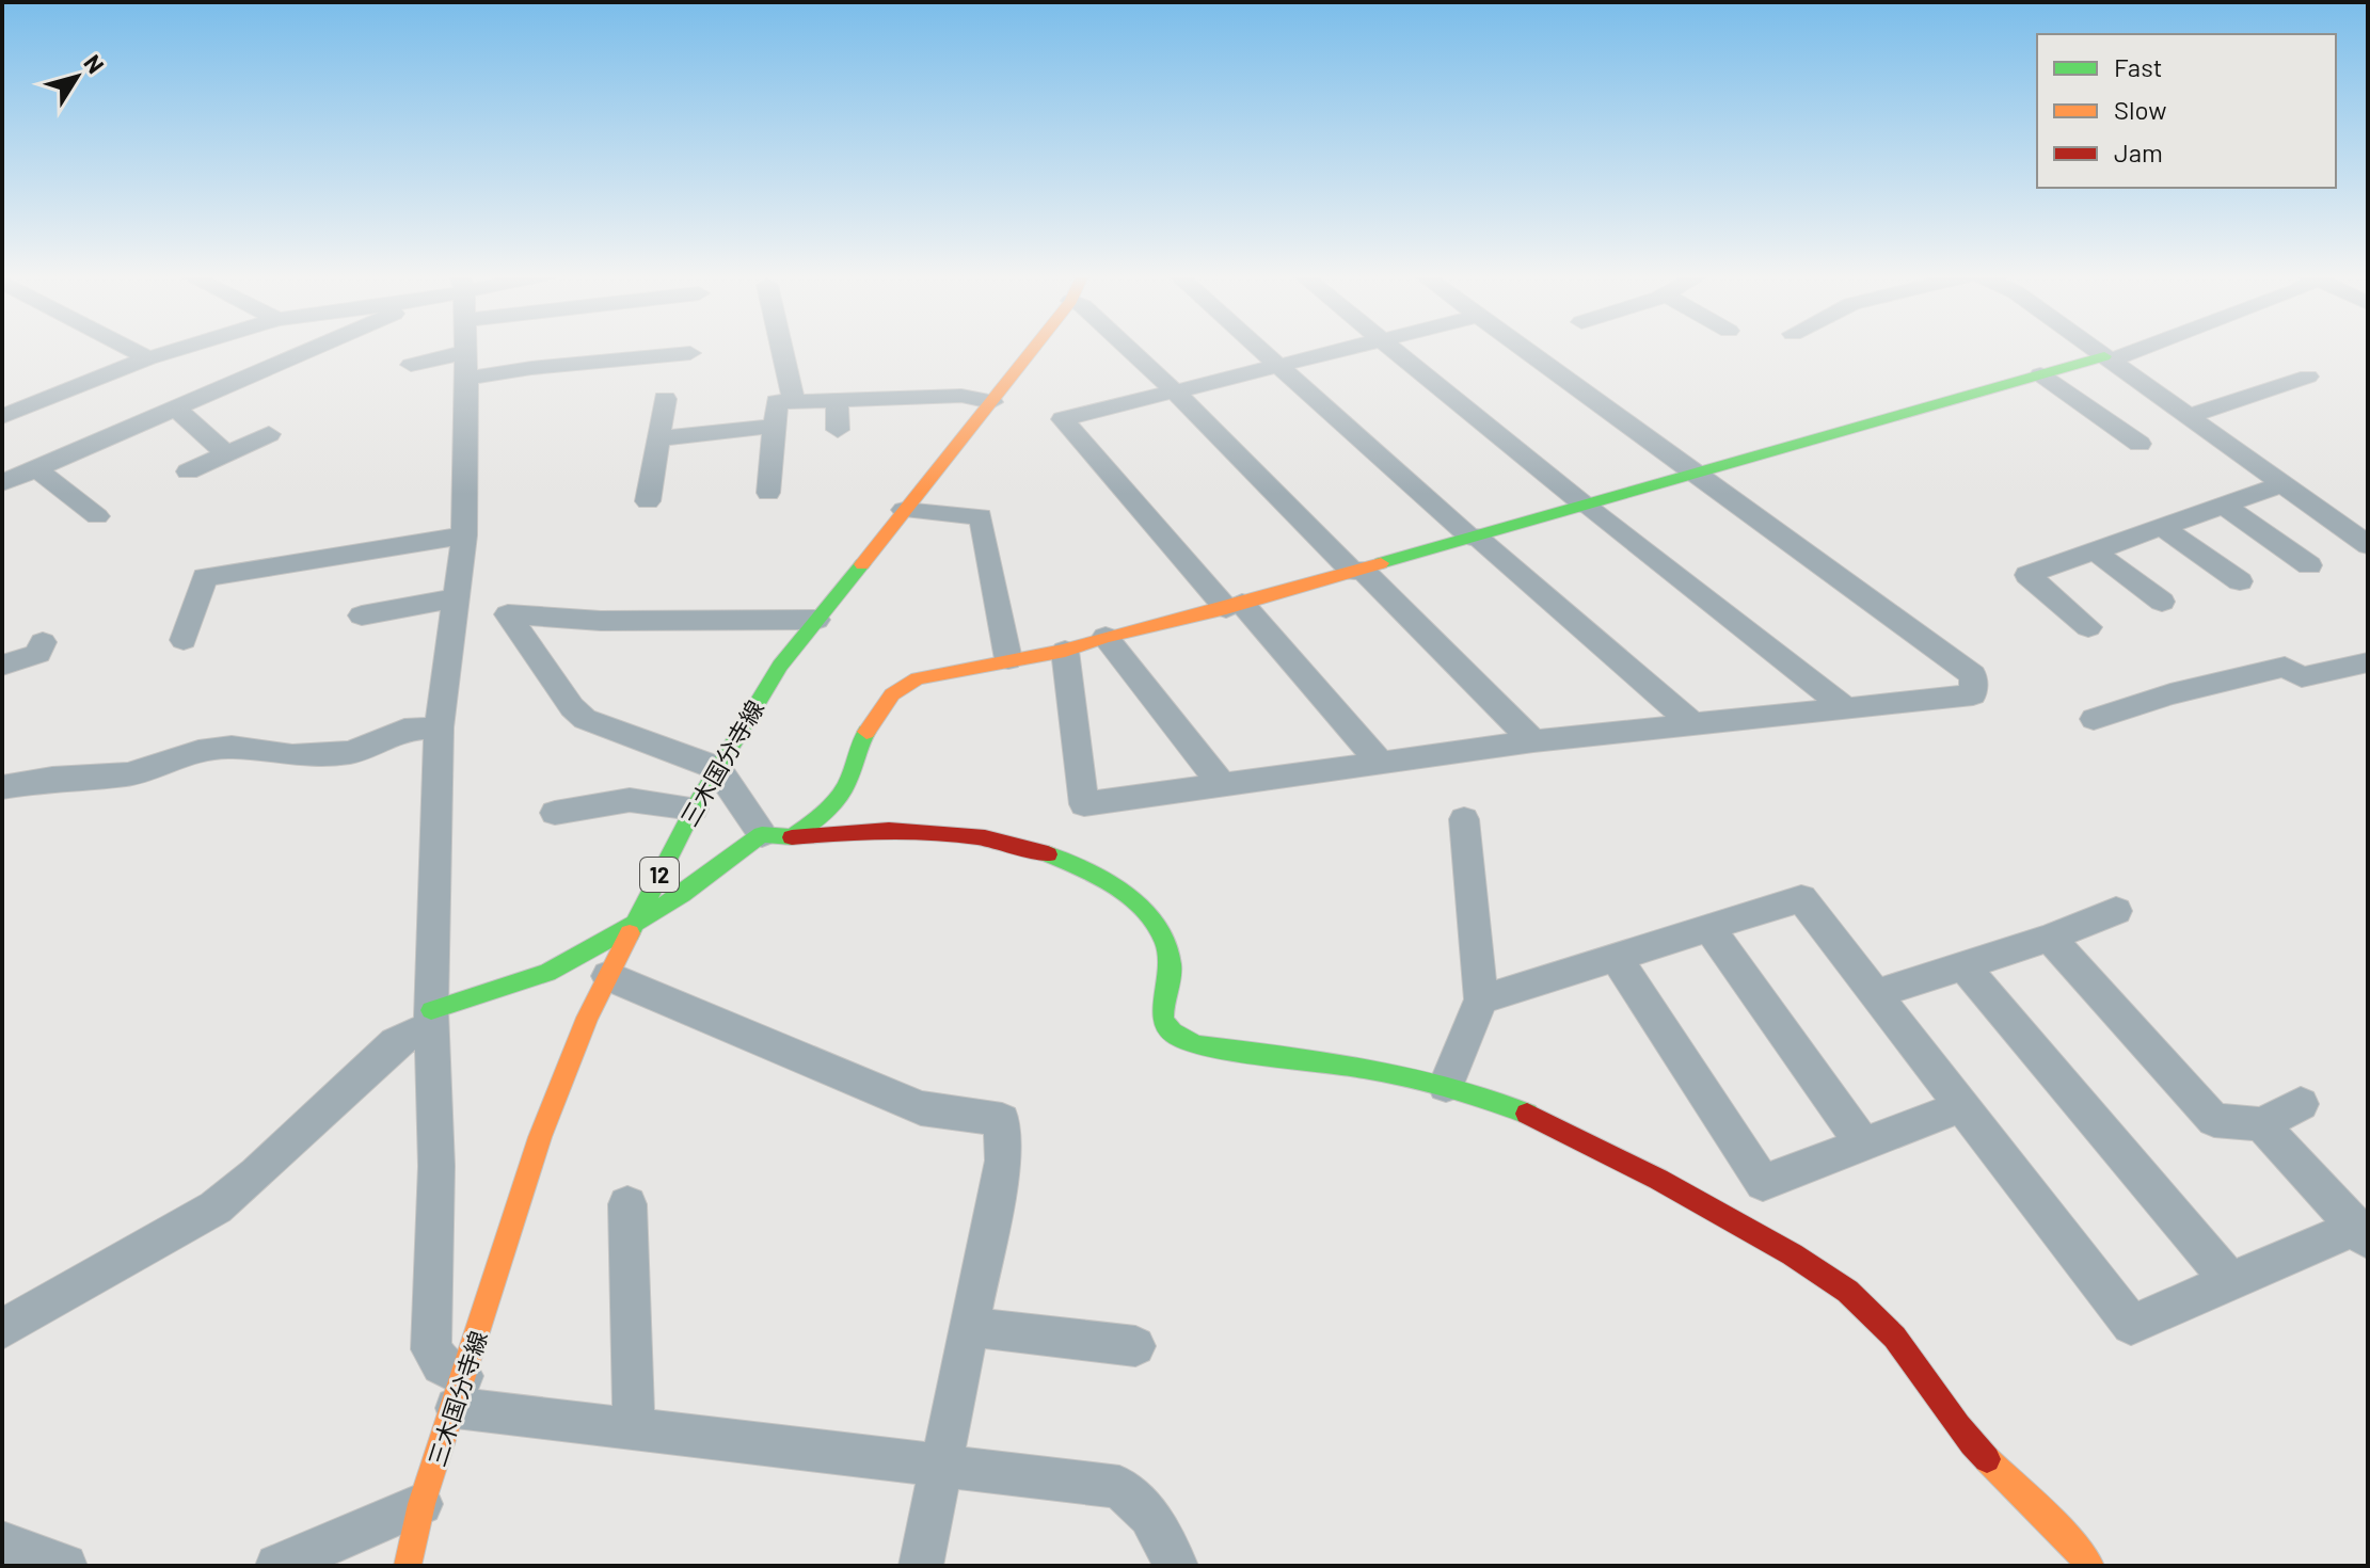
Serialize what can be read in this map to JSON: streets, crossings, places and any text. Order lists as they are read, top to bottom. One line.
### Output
{"streets":{"street":["三木国分寺線","12"]},"legend":["Fast","Slow","Jam"],"north":"top right"}
